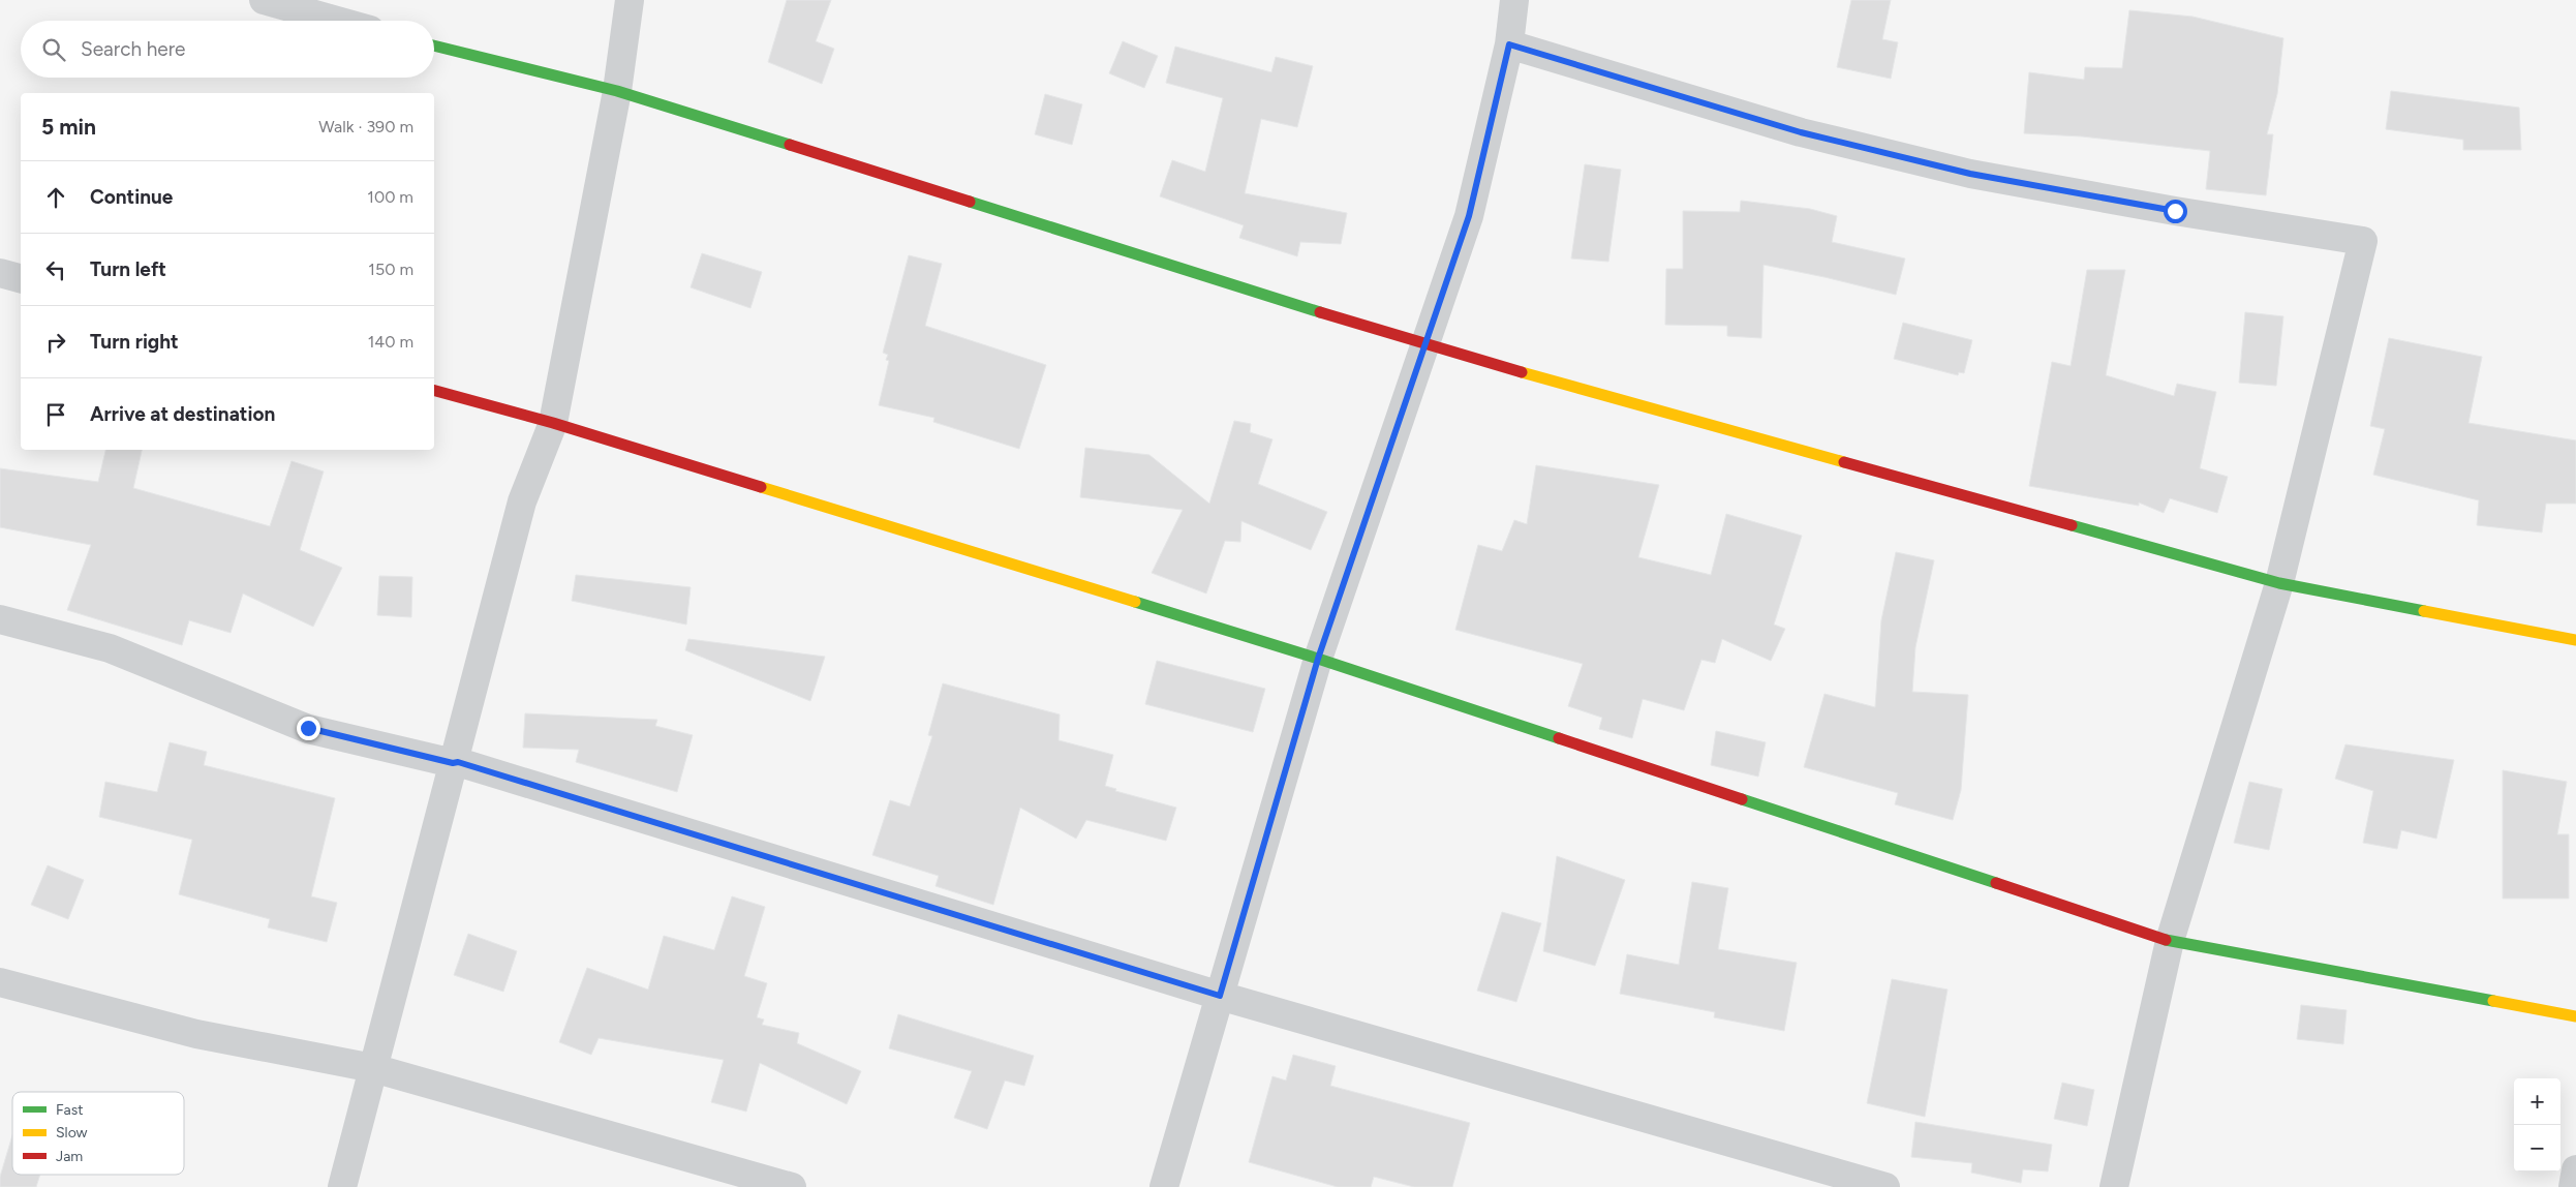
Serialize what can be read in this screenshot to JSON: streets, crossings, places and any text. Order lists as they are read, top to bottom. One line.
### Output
{"legend":["Fast","Slow","Jam"],"page":{"search":"Search here","heading":["5 min","Walk · 390 m"],"list":[["Continue","100 m"],["Turn left","150 m"],["Turn right","140 m"],"Arrive at destination"],"map_buttons":["+","−"]}}
